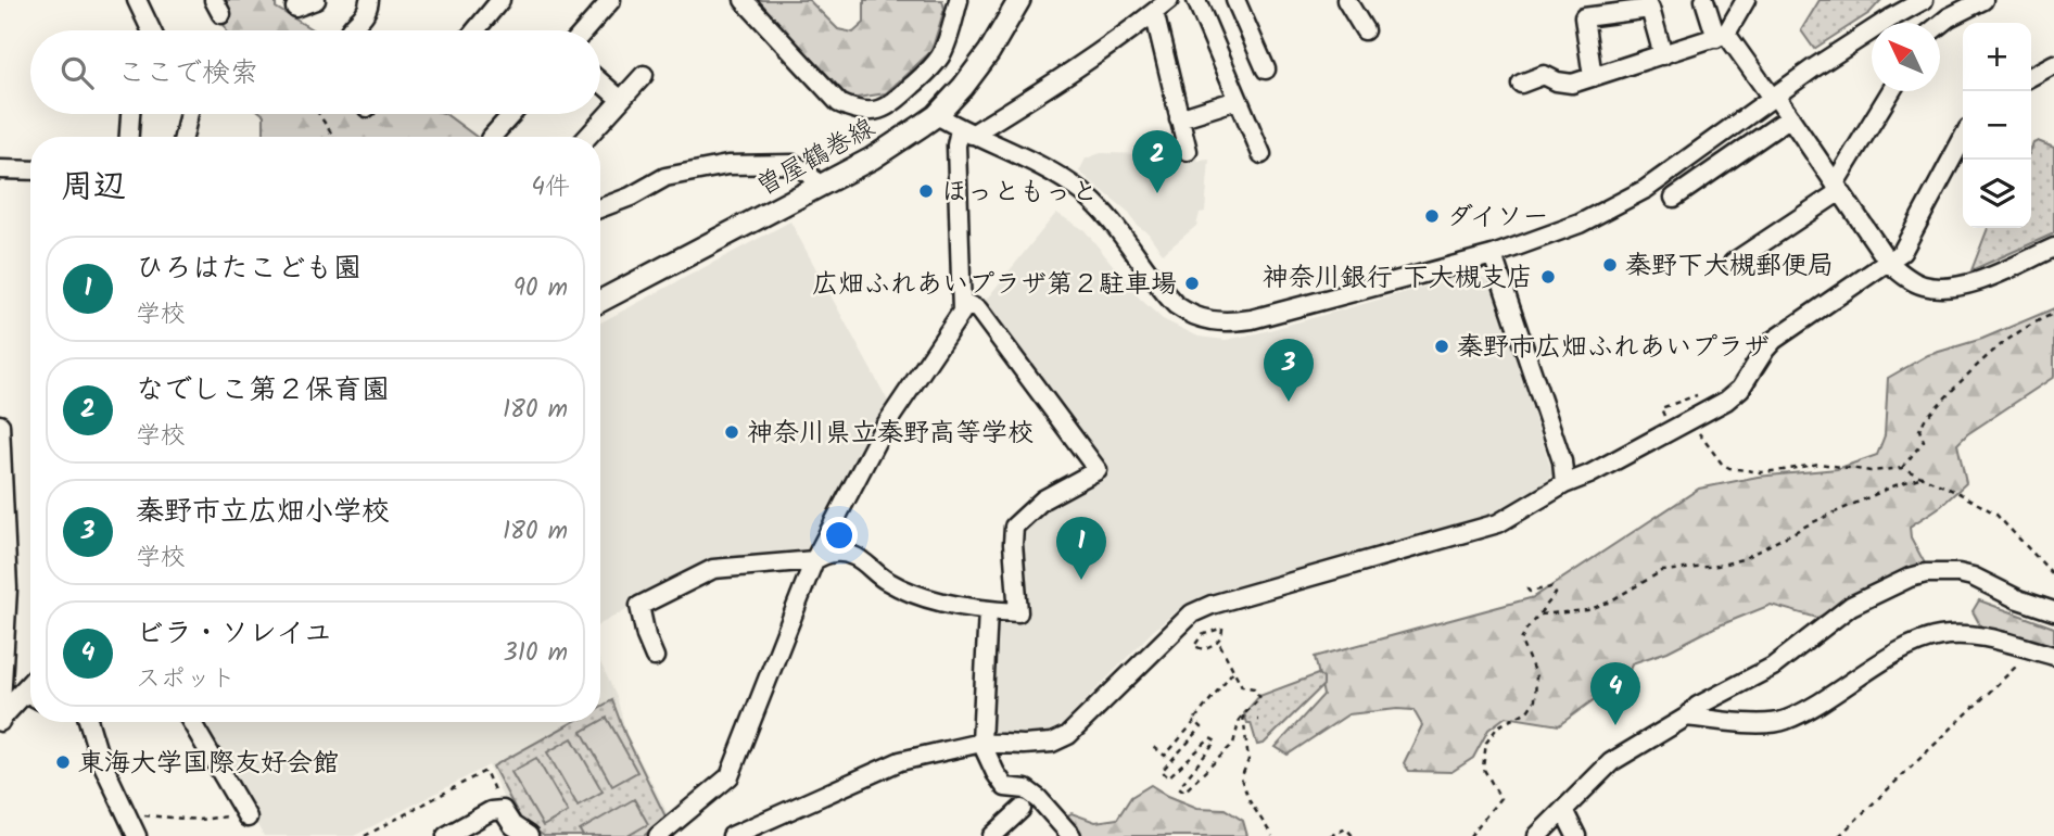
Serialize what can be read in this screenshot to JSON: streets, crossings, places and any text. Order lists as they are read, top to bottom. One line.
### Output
{"streets":{"main road":["曽屋鶴巻線"]},"places":["ほっともっと","ダイソー","秦野下大槻郵便局","神奈川銀行 下大槻支店","広畑ふれあいプラザ第２駐車場","秦野市広畑ふれあいプラザ","神奈川県立秦野高等学校","東海大学国際友好会館"],"north":"top left","page":{"map_buttons":["+","−"],"search":"ここで検索","pins":["2","3","1","4"],"heading":["周辺","4件"],"list":[{"mark":"1","name":"ひろはたこども園","note":"学校","value":"90 m"},{"mark":"2","name":"なでしこ第２保育園","note":"学校","value":"180 m"},{"mark":"3","name":"秦野市立広畑小学校","note":"学校","value":"180 m"},{"mark":"4","name":"ビラ・ソレイユ","note":"スポット","value":"310 m"}]}}
